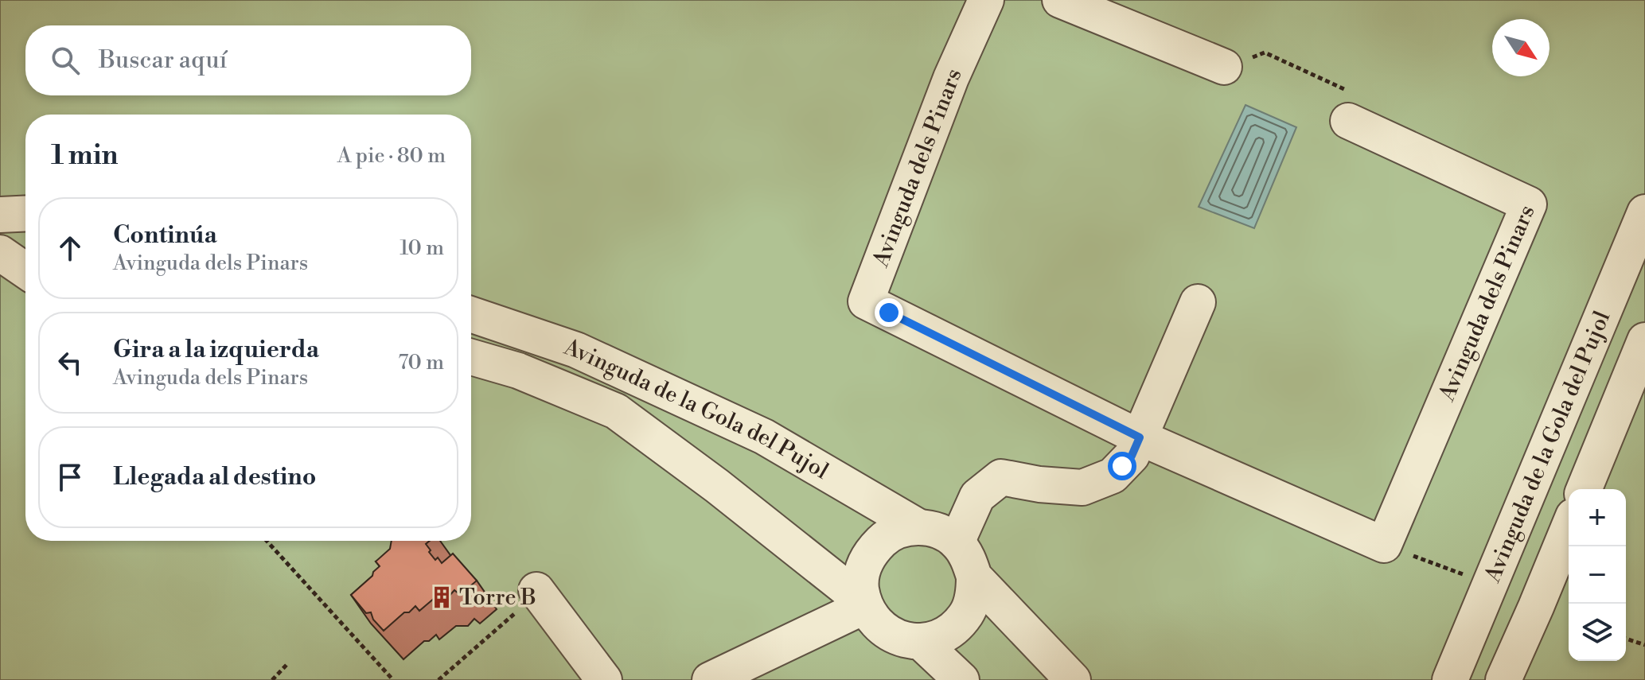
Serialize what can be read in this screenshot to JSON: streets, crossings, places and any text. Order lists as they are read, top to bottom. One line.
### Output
{"streets":{"street":["Avinguda dels Pinars","Avinguda de la Gola del Pujol"]},"places":{"building":["Torre B"]},"north":"bottom right","page":{"search":"Buscar aquí","heading":["1 min","A pie · 80 m"],"list":[["Continúa","Avinguda dels Pinars","10 m"],["Gira a la izquierda","Avinguda dels Pinars","70 m"],"Llegada al destino"],"map_buttons":["+","−"]}}
